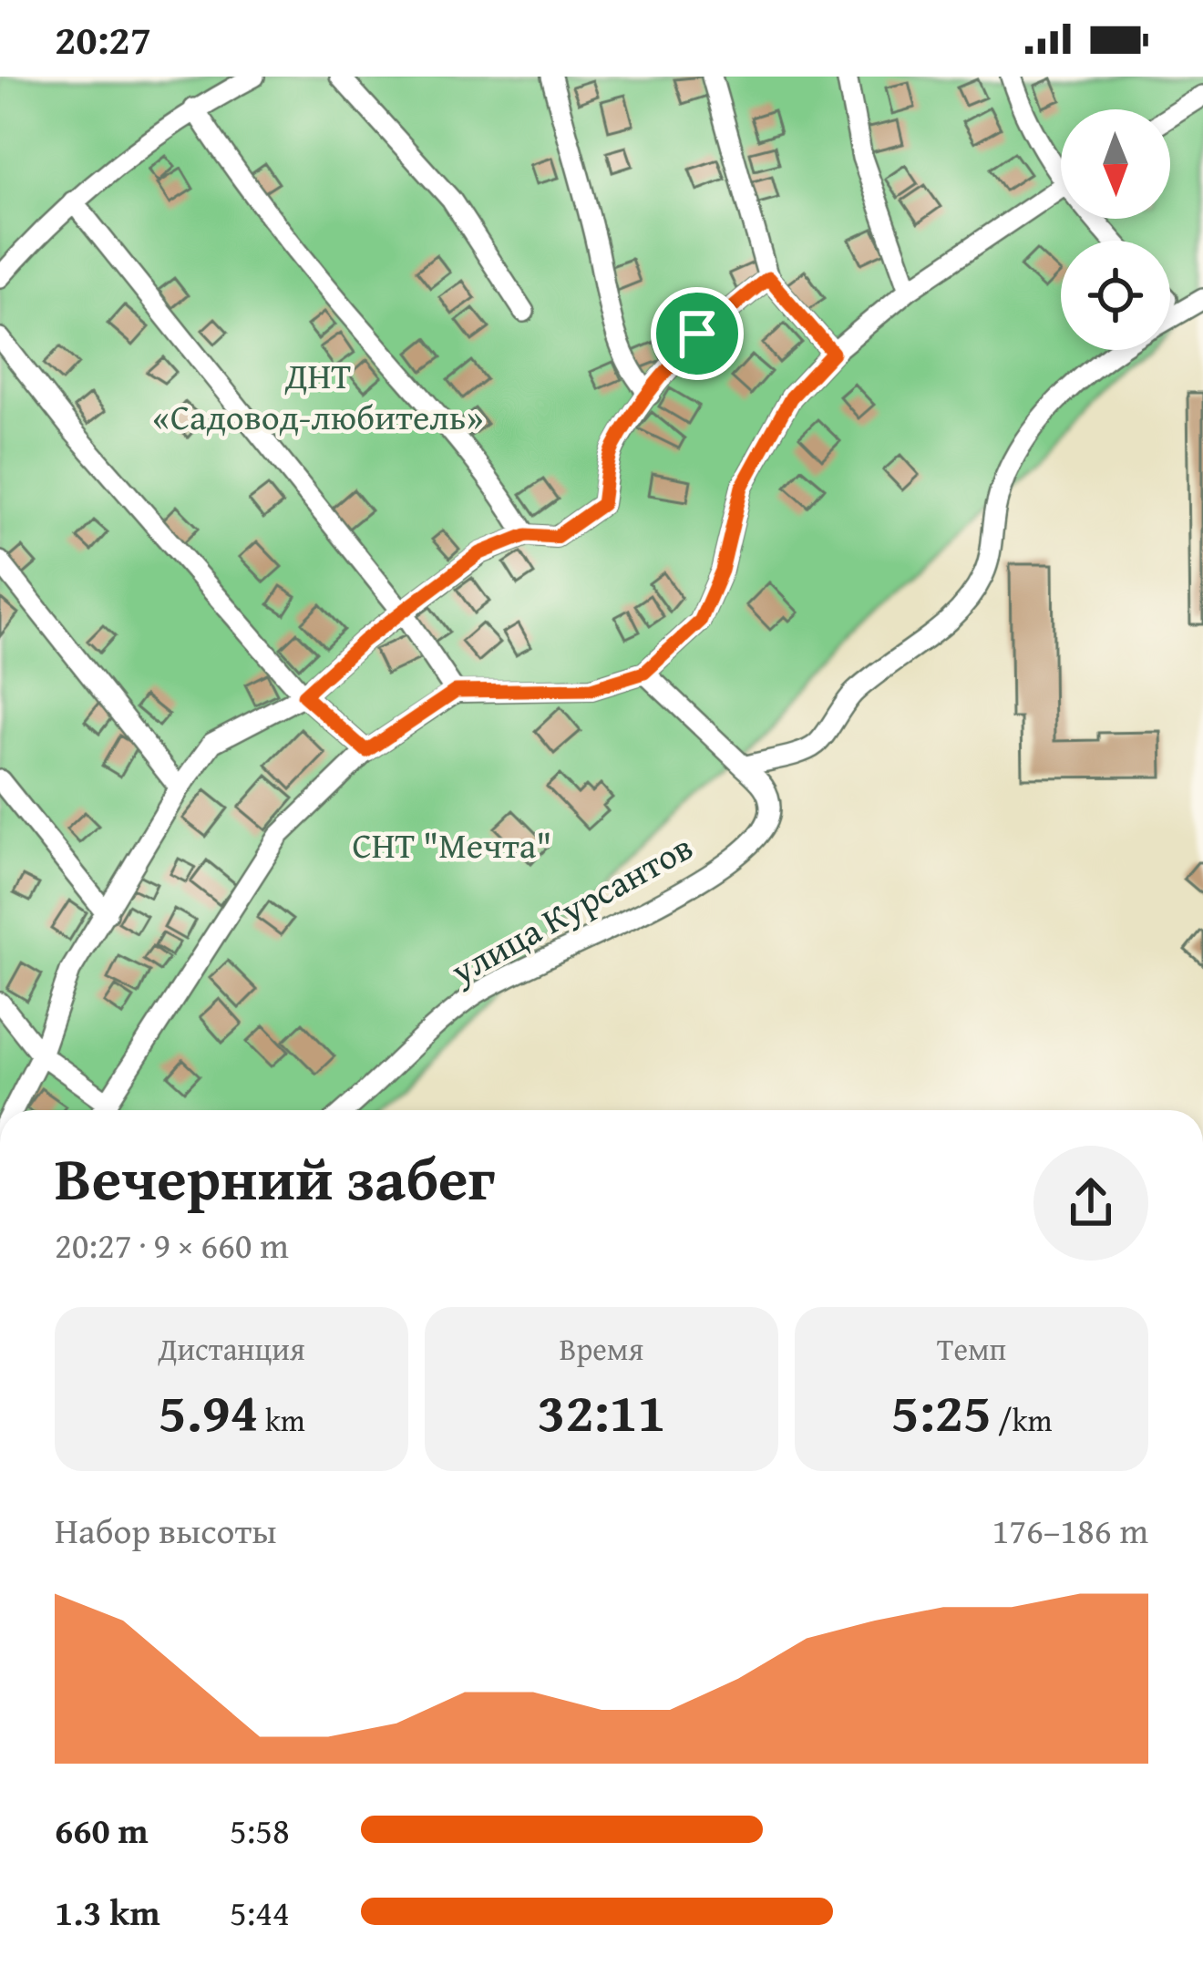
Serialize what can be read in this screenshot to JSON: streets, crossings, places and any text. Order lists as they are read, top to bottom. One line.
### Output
{"streets":{"street":["улица Курсантов"]},"parks":["ДНТ «Садовод-любитель»","СНТ \"Мечта\""],"north":"bottom","page":{"status":"20:27","heading":["Вечерний забег","20:27 · 9 × 660 m"],"stats":[["Дистанция","5.94 km"],["Время","32:11"],["Темп","5:25 /km"]],"chart":["Набор высоты","176–186 m"],"list":[{"name":"660 m","note":"5:58"},{"name":"1.3 km","note":"5:44"}]}}
